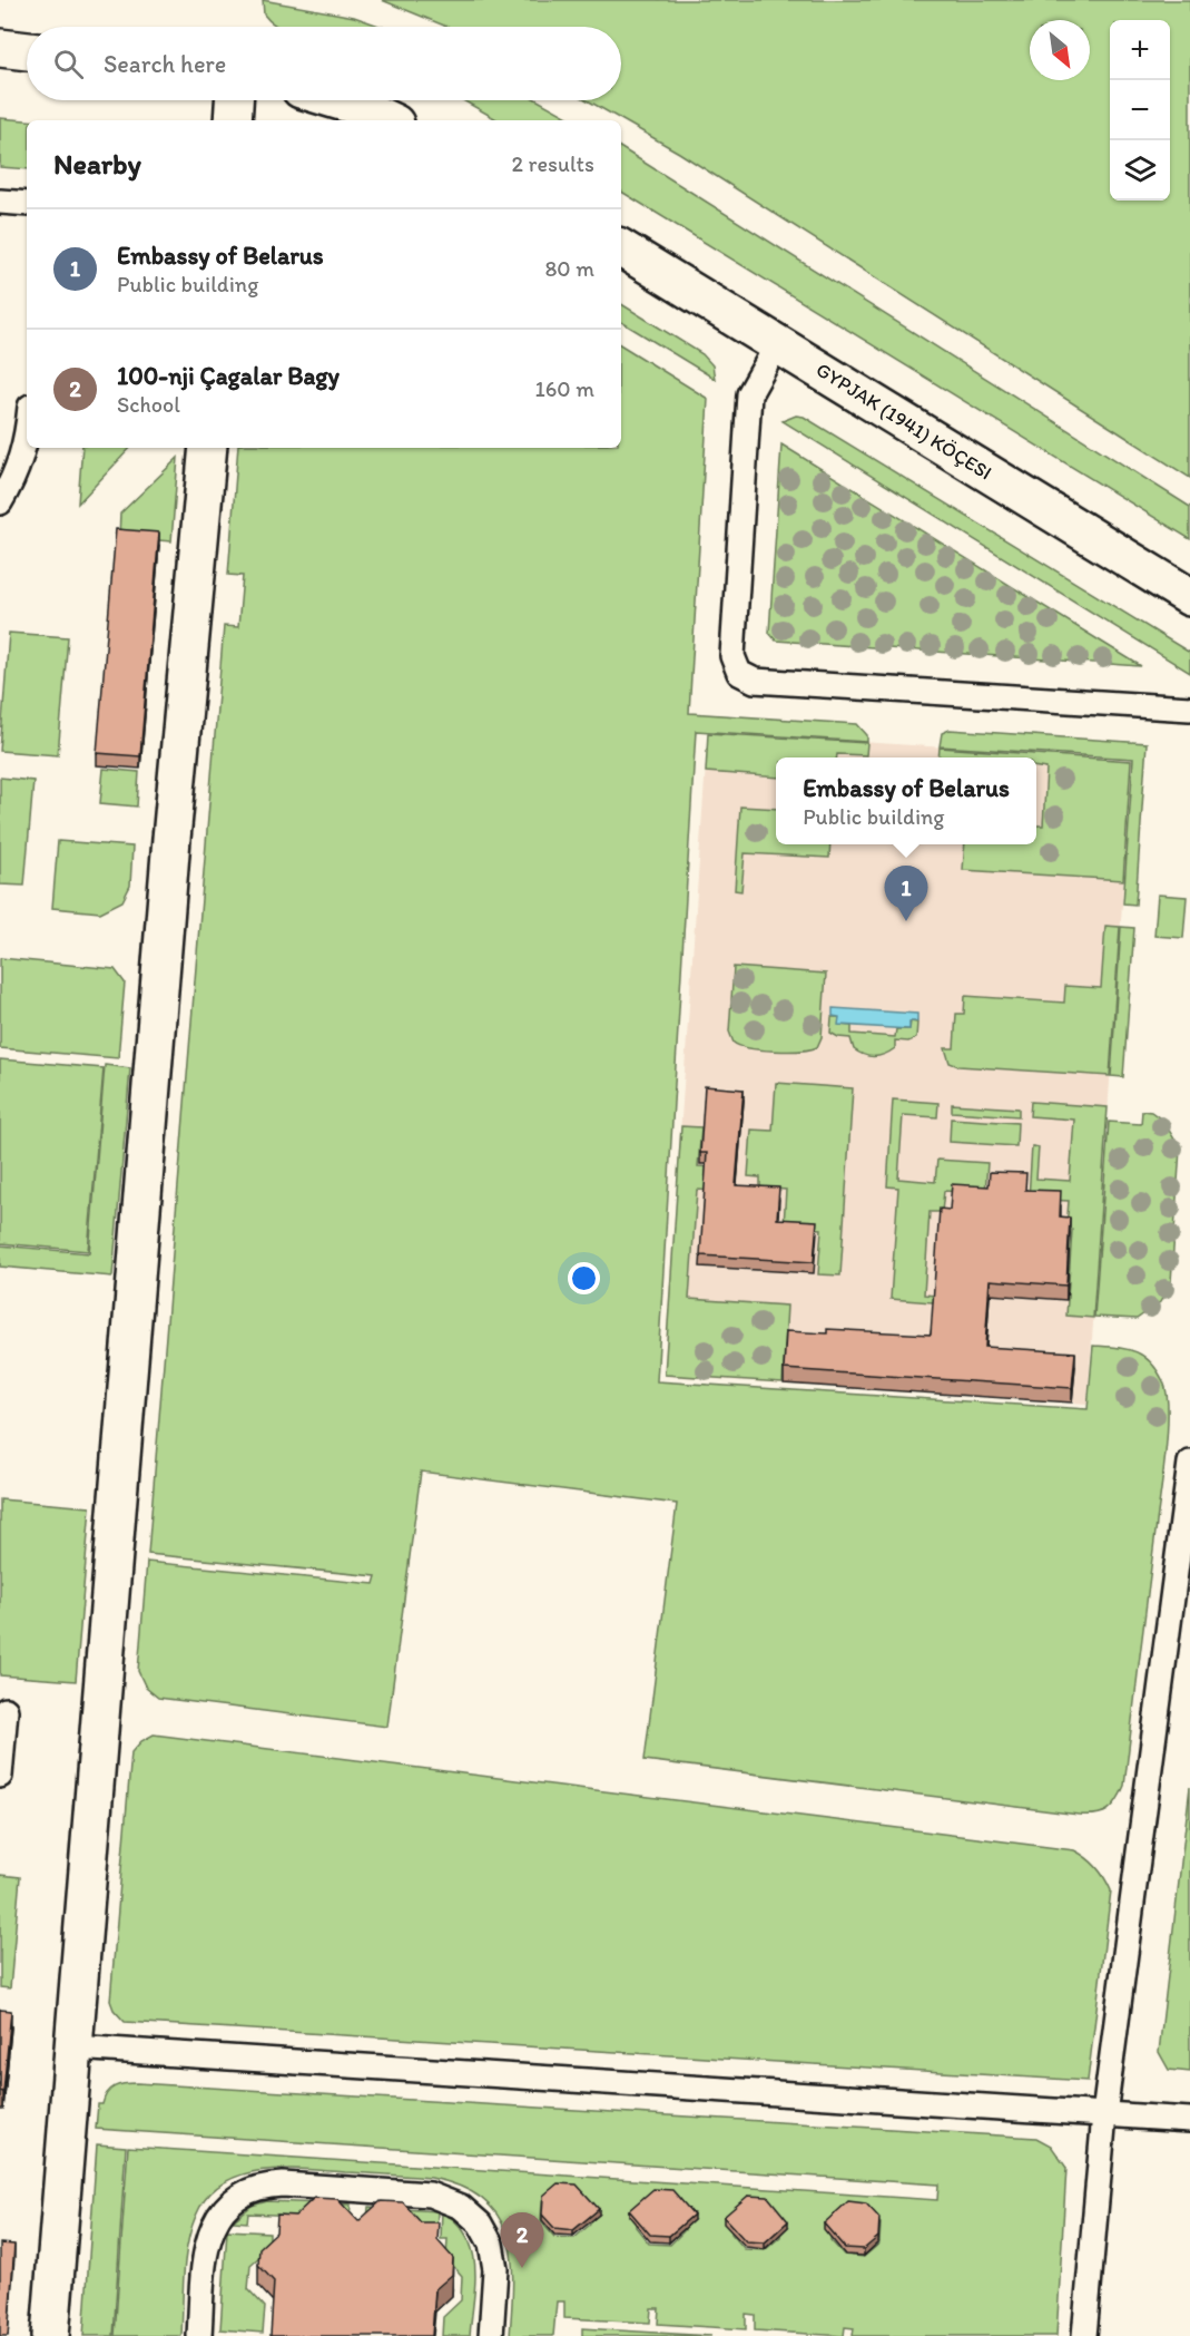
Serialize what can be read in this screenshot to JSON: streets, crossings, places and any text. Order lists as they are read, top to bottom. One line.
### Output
{"streets":{"street":["GYPJAK (1941) KÖÇESI"]},"north":"bottom right","page":{"map_buttons":["+","−"],"search":"Search here","heading":["Nearby","2 results"],"list":[{"mark":"1","name":"Embassy of Belarus","note":"Public building","value":"80 m"},{"mark":"2","name":"100-nji Çagalar Bagy","note":"School","value":"160 m"}],"popup":["Embassy of Belarus","Public building"],"pins":["1","2"]}}
